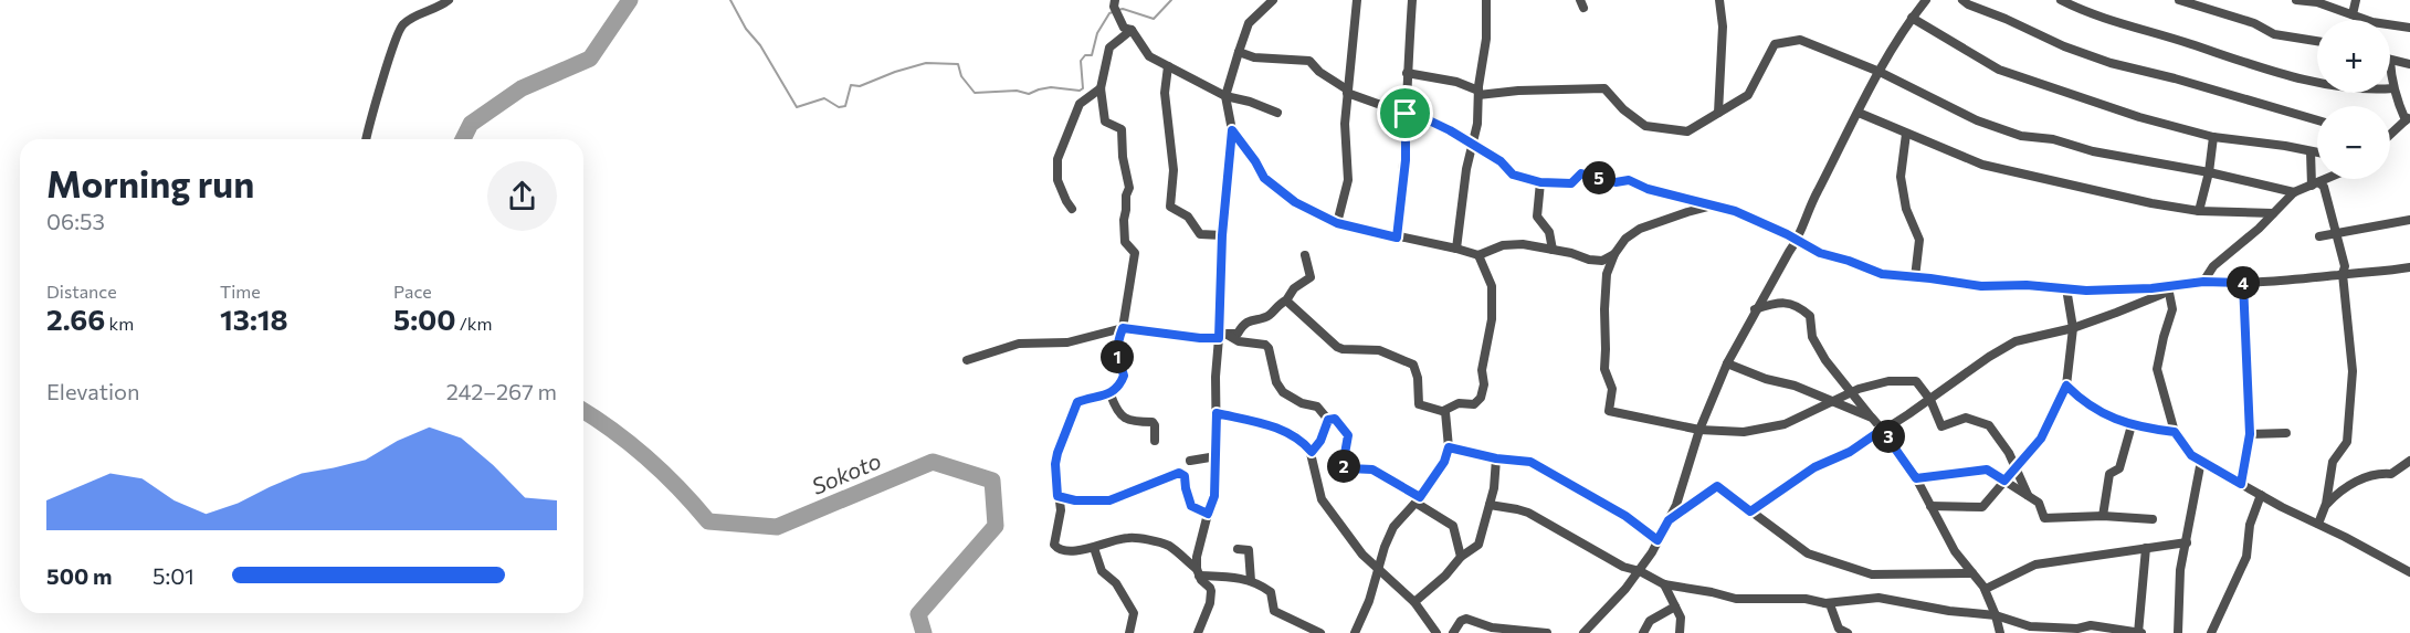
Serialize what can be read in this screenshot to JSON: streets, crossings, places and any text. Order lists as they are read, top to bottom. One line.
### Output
{"water":["Sokoto"],"page":{"map_buttons":["+","−"],"heading":["Morning run","06:53"],"pins":["5","4","1","3","2"],"stats":[["Distance","2.66 km"],["Time","13:18"],["Pace","5:00 /km"]],"chart":["Elevation","242–267 m"],"list":[{"name":"500 m","note":"5:01"}]}}
